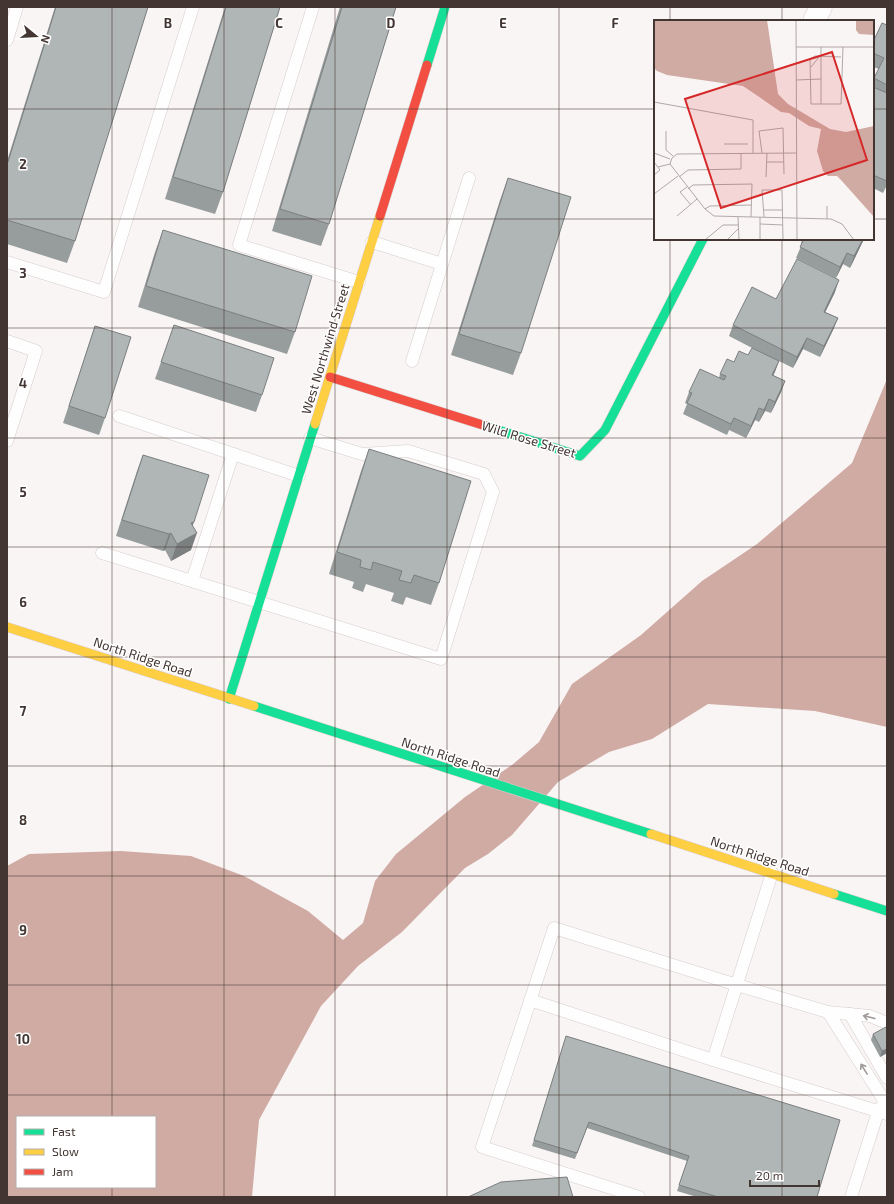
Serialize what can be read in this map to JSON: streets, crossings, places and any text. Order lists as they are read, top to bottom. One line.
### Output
{"streets":{"street":["West Northwind Street","Wild Rose Street","North Ridge Road"]},"crossings":[["West Northwind Street","Wild Rose Street"],["West Northwind Street","North Ridge Road"]],"legend":["Fast","Slow","Jam"],"scale_bar":"20 m","north":"right","grid":{"columns":["B","C","D","E","F"],"rows":["2","3","4","5","6","7","8","9","10"]}}
